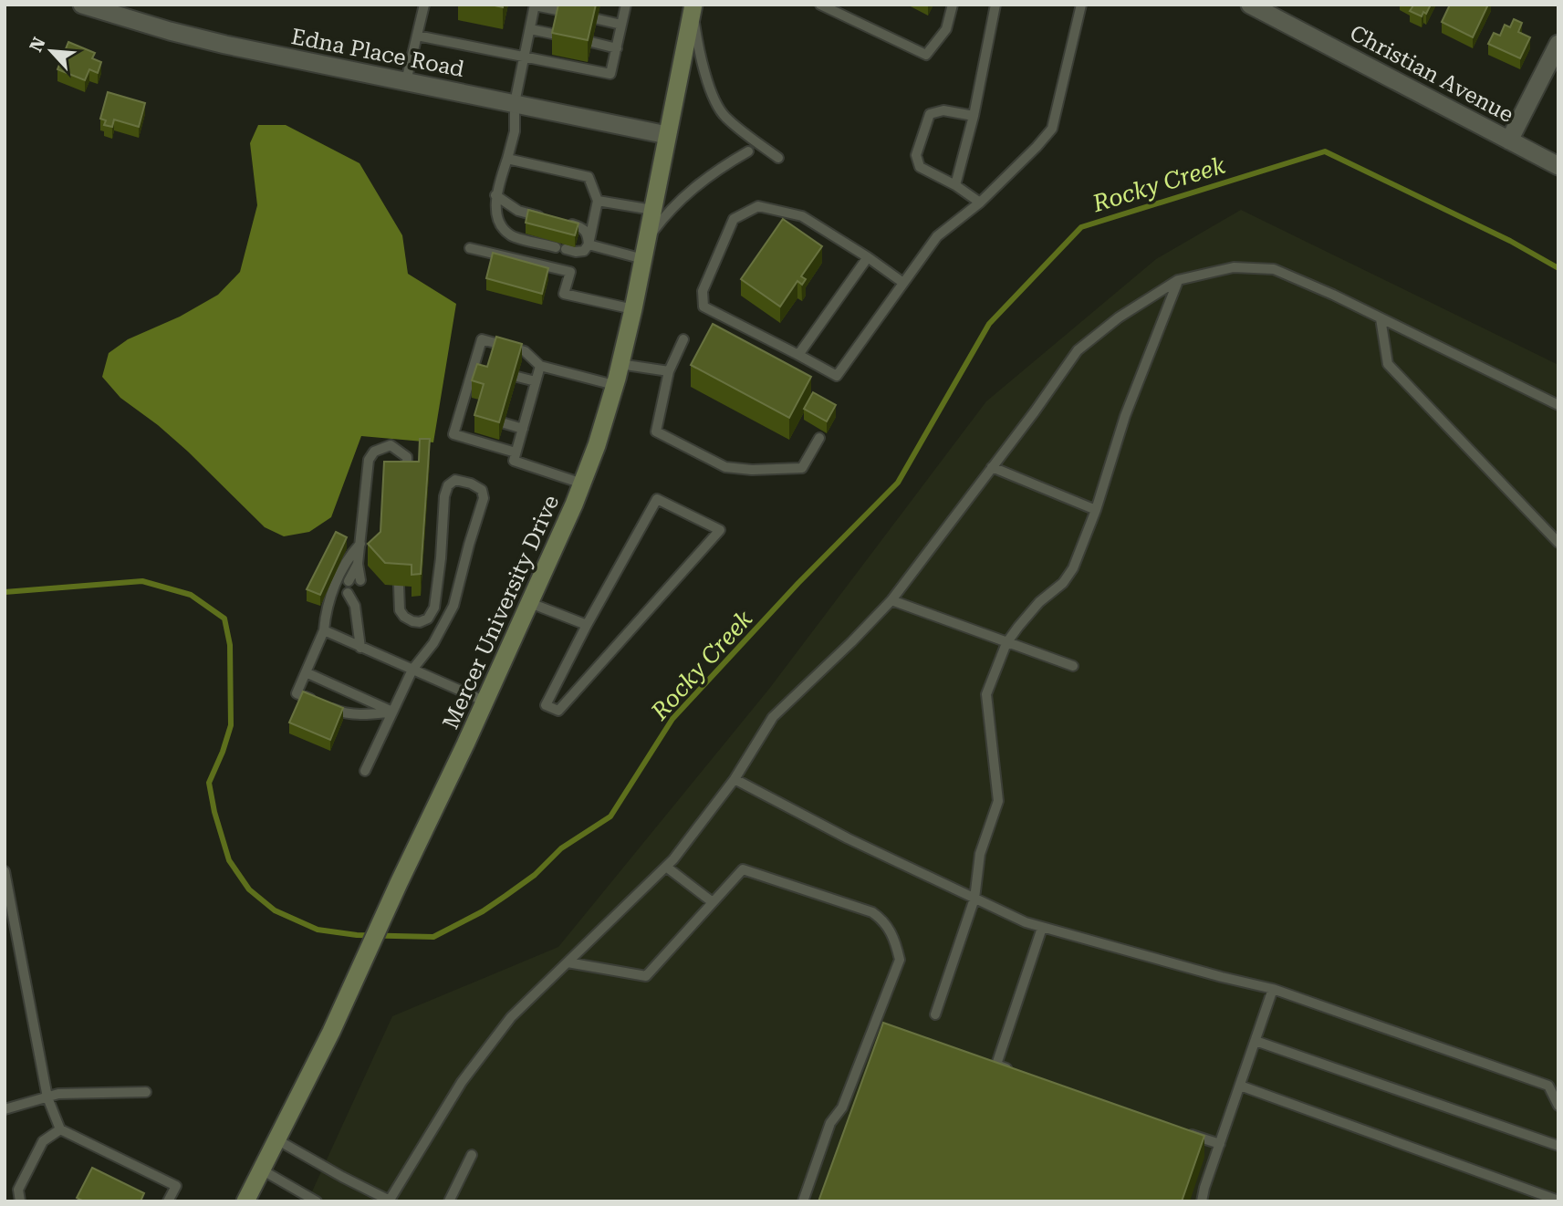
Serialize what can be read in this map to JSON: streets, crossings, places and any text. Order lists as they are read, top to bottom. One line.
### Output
{"streets":{"main road":["Mercer University Drive"],"street":["Edna Place Road","Christian Avenue"]},"crossings":[["Edna Place Road","Mercer University Drive"]],"water":["Rocky Creek"],"north":"top left"}
